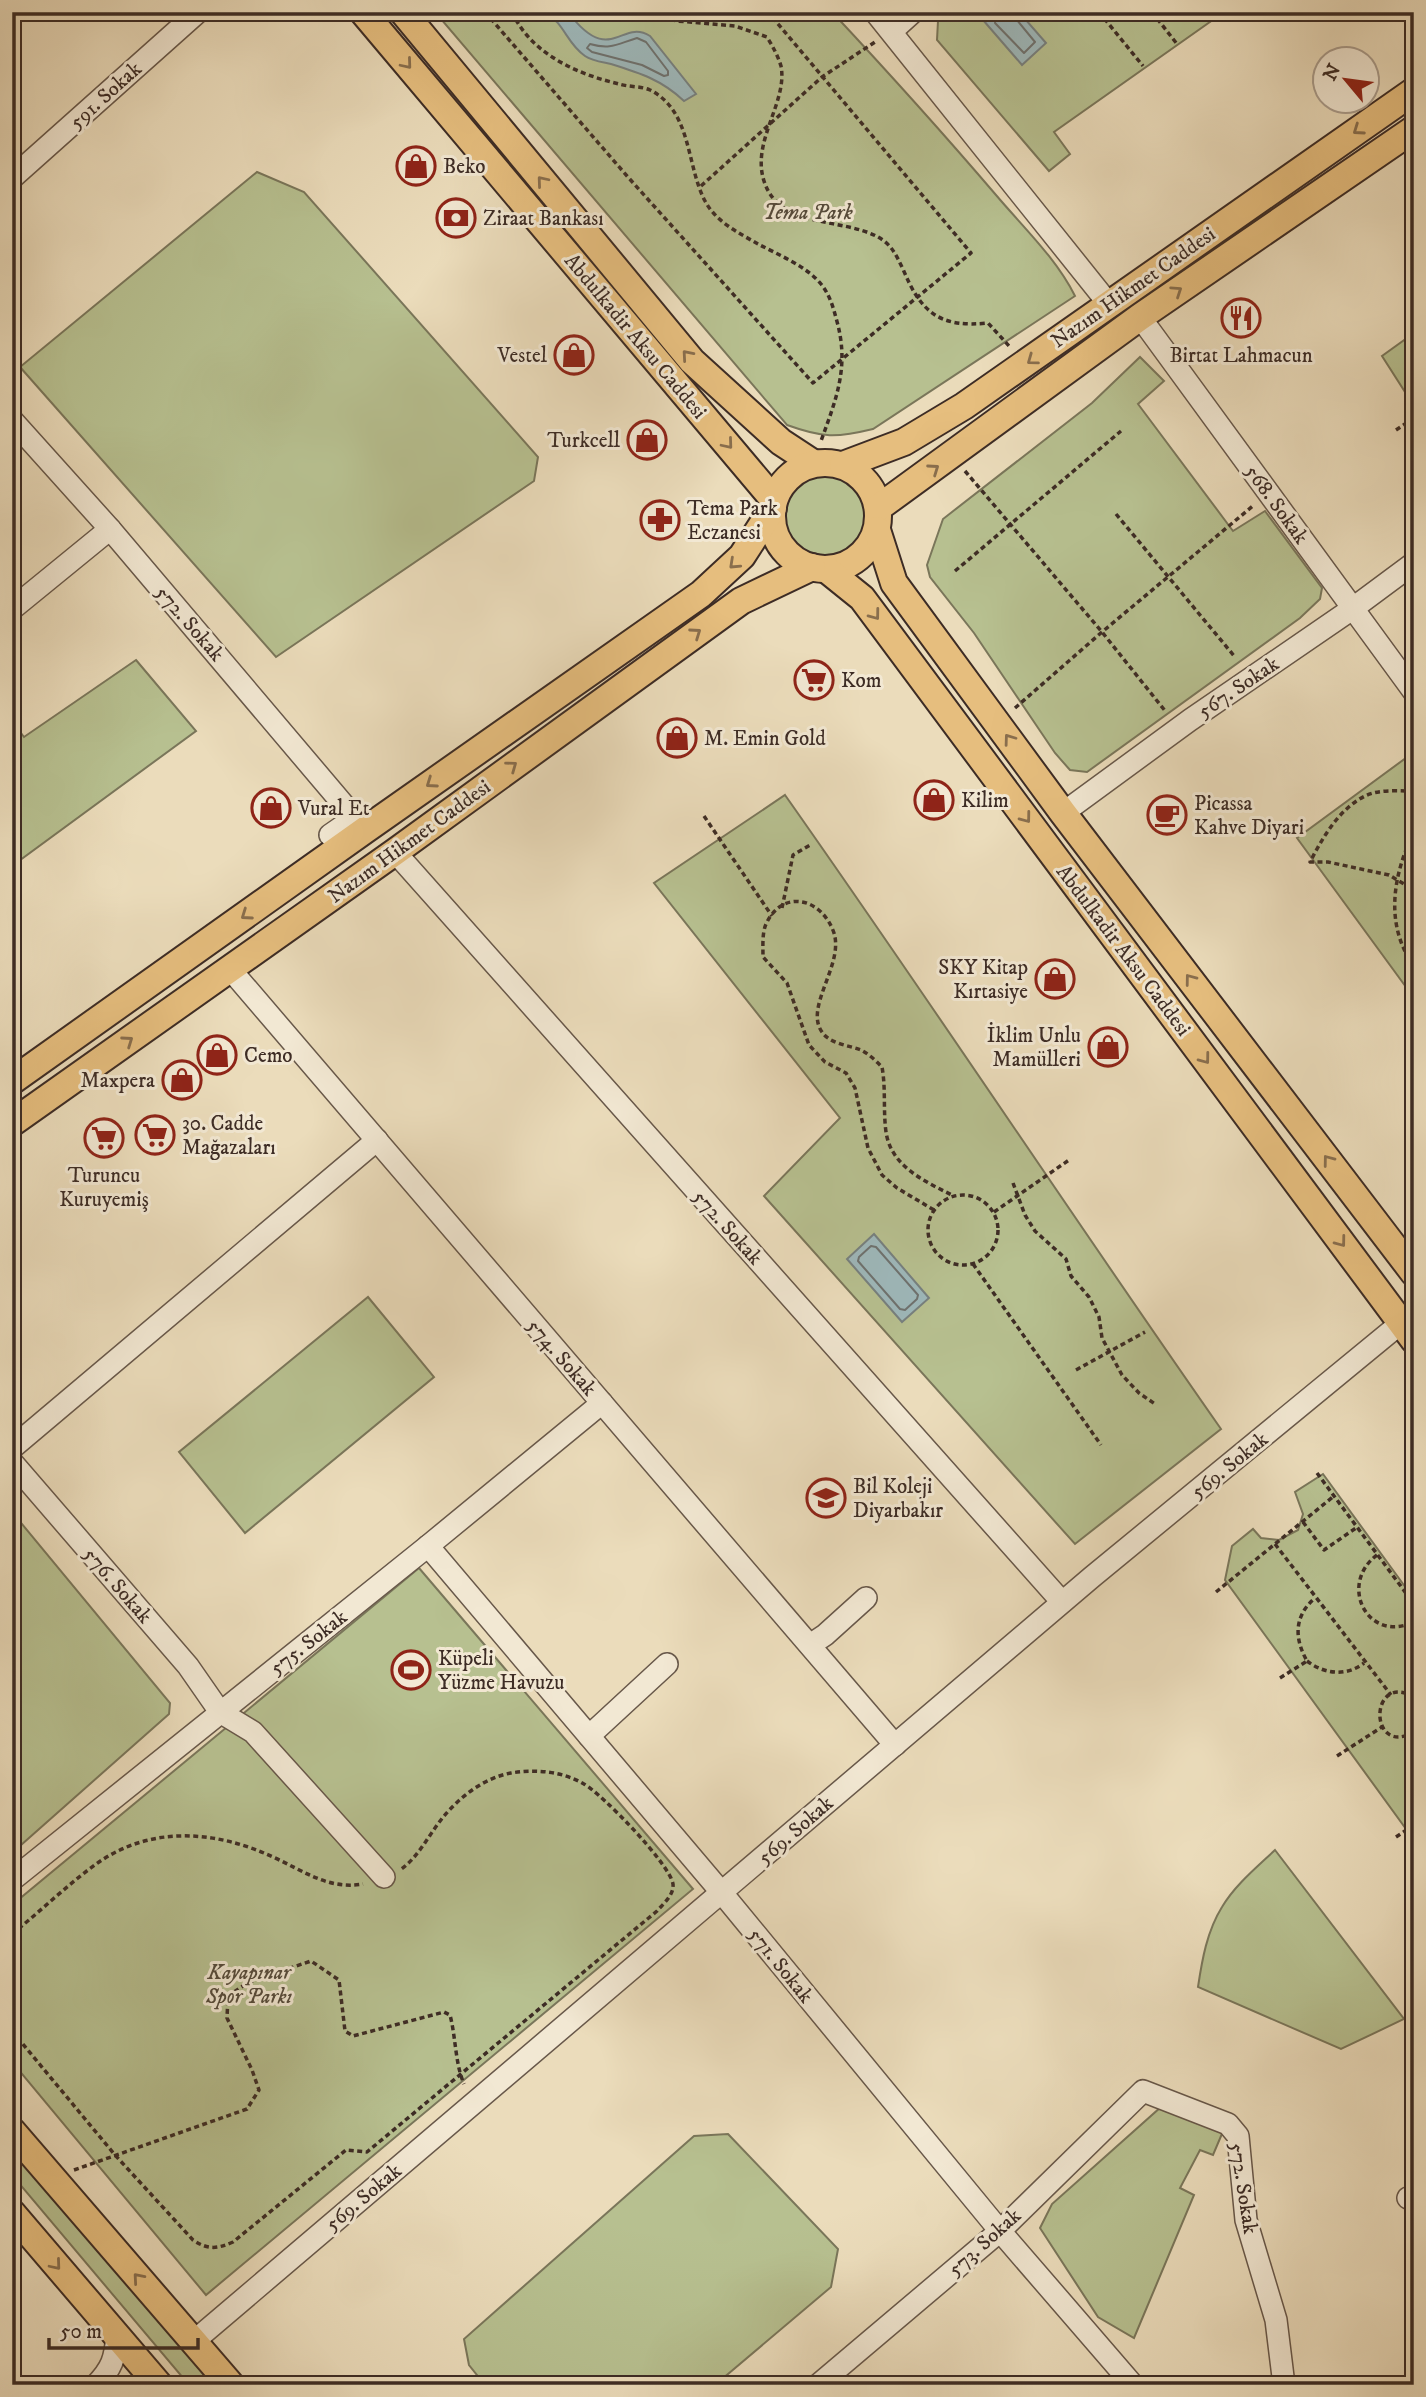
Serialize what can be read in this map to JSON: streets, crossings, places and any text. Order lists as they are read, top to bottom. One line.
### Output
{"streets":{"main road":["Nazım Hikmet Caddesi","Abdulkadir Aksu Caddesi"],"street":["591. Sokak","568. Sokak","572. Sokak","567. Sokak","574. Sokak","569. Sokak","576. Sokak","575. Sokak","571. Sokak","573. Sokak"]},"crossings":[["Nazım Hikmet Caddesi","Abdulkadir Aksu Caddesi"],["Nazım Hikmet Caddesi","568. Sokak"],["Nazım Hikmet Caddesi","572. Sokak"],["Nazım Hikmet Caddesi","574. Sokak"],["Abdulkadir Aksu Caddesi","567. Sokak"],["Abdulkadir Aksu Caddesi","569. Sokak"],["568. Sokak","567. Sokak"],["572. Sokak","569. Sokak"],["572. Sokak","573. Sokak"],["574. Sokak","569. Sokak"],["574. Sokak","575. Sokak"],["569. Sokak","571. Sokak"],["576. Sokak","575. Sokak"],["575. Sokak","571. Sokak"],["571. Sokak","573. Sokak"]],"parks":["Tema Park","Kayapınar Spor Parkı"],"places":{"shop":["Beko","Vestel","Turkcell","M. Emin Gold","Kilim","Vural Et","SKY Kitap Kırtasiye","İklim Unlu Mamülleri","Cemo","Maxpera"],"bank":["Ziraat Bankası"],"restaurant":["Birtat Lahmacun"],"pharmacy":["Tema Park Eczanesi"],"supermarket":["Kom","30. Cadde Mağazaları","Turuncu Kuruyemiş"],"cafe":["Picassa Kahve Diyari"],"school or university":["Bil Koleji Diyarbakır"],"sports":["Küpeli Yüzme Havuzu"]},"scale_bar":"50 m","north":"top left"}
